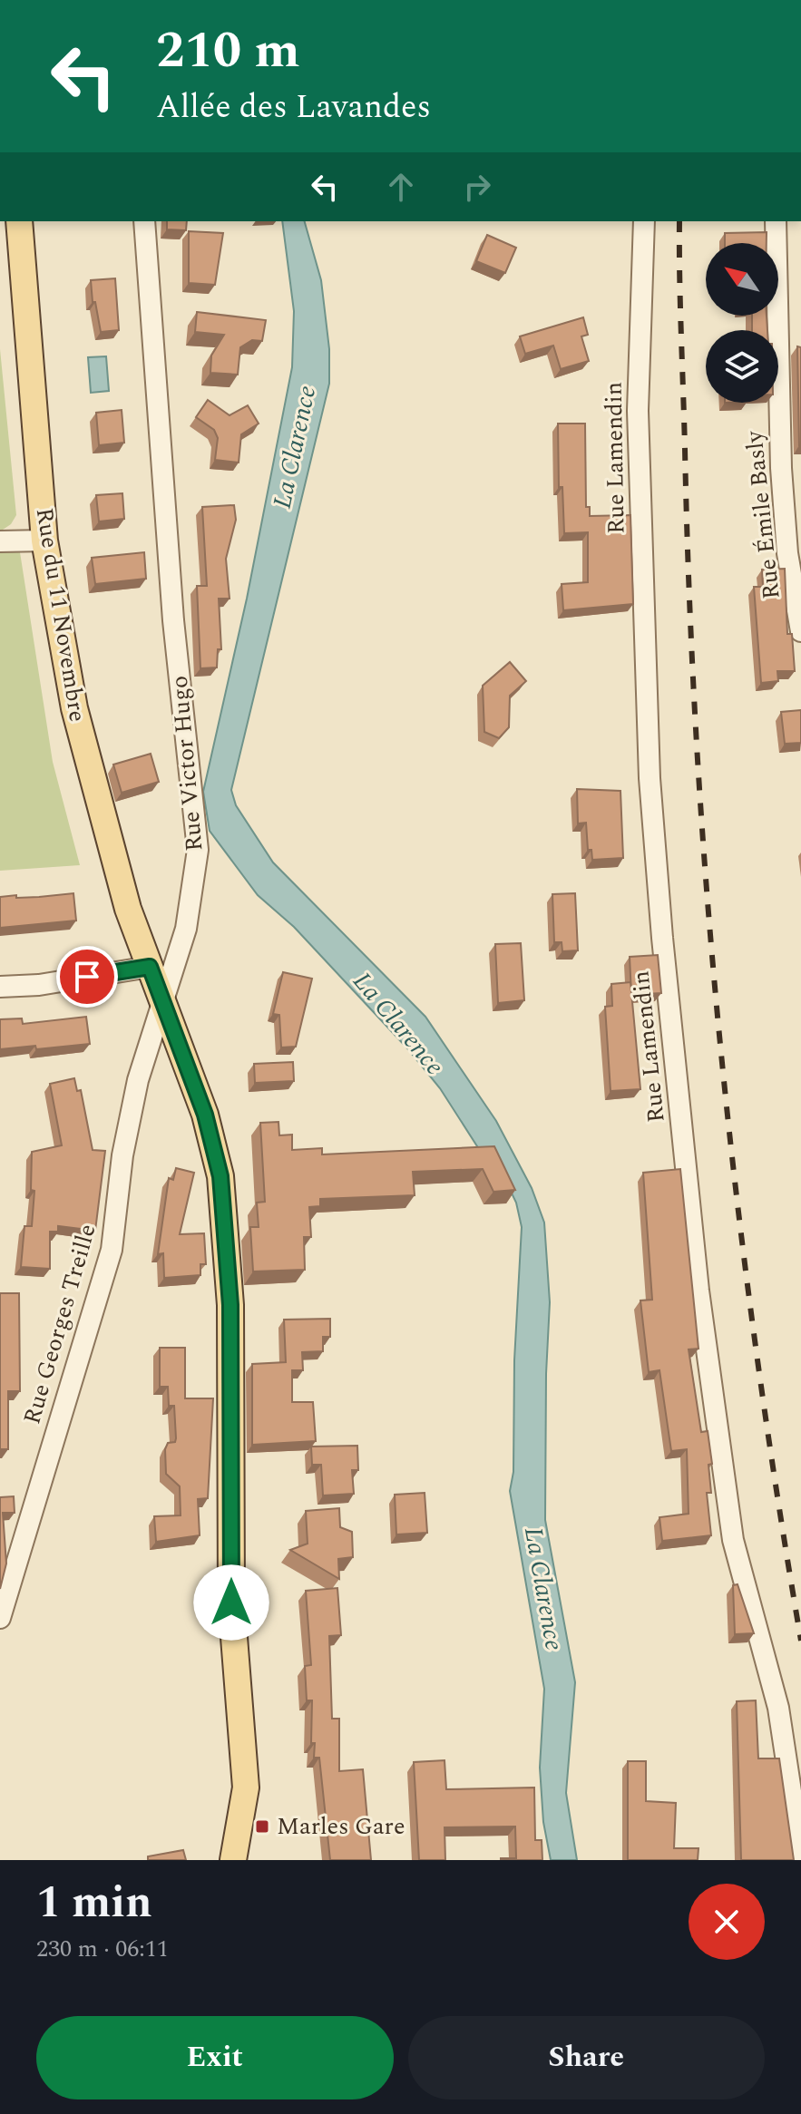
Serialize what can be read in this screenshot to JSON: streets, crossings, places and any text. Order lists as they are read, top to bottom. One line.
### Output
{"streets":{"main road":["Rue du 11 Novembre"],"street":["Rue Lamendin","Rue Émile Basly","Rue Victor Hugo","Rue Georges Treille"]},"crossings":[["Rue du 11 Novembre","Rue Victor Hugo"],["Rue du 11 Novembre","Rue Georges Treille"],["Rue Victor Hugo","Rue Georges Treille"]],"water":["La Clarence"],"places":{"transit":["Marles Gare"]},"north":"top left","page":{"turn":["210 m","Allée des Lavandes"],"heading":["1 min","230 m · 06:11"],"buttons":["Exit","Share"]}}
